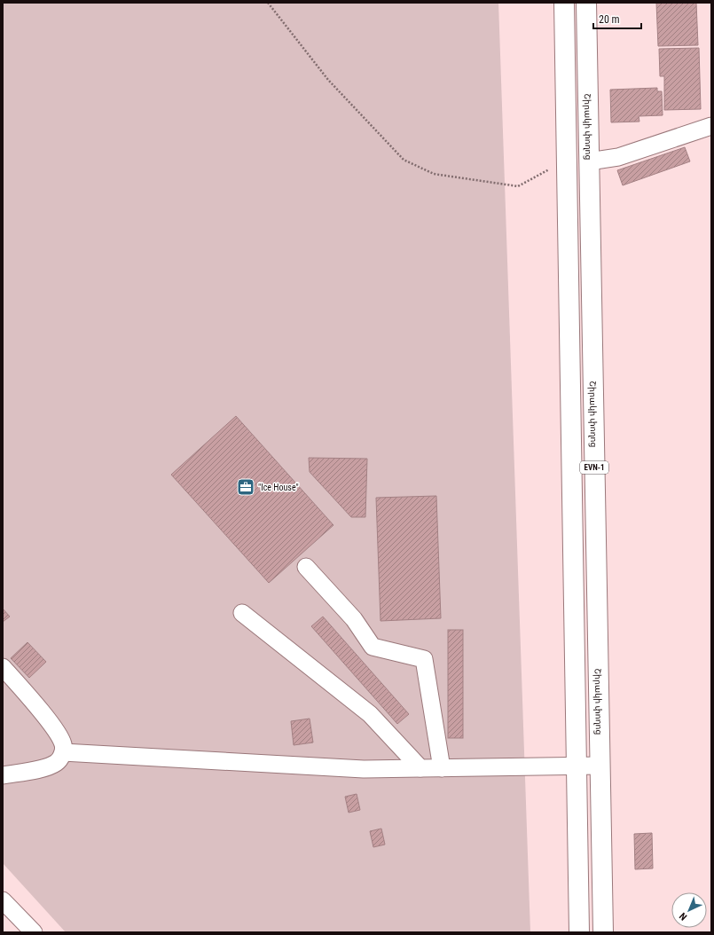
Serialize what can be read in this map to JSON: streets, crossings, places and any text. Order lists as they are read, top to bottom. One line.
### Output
{"streets":{"highway":["Շիրակի փողոց","EVN-1"]},"places":{"office":["\"Ice House\""]},"scale_bar":"20 m","north":"bottom left"}
